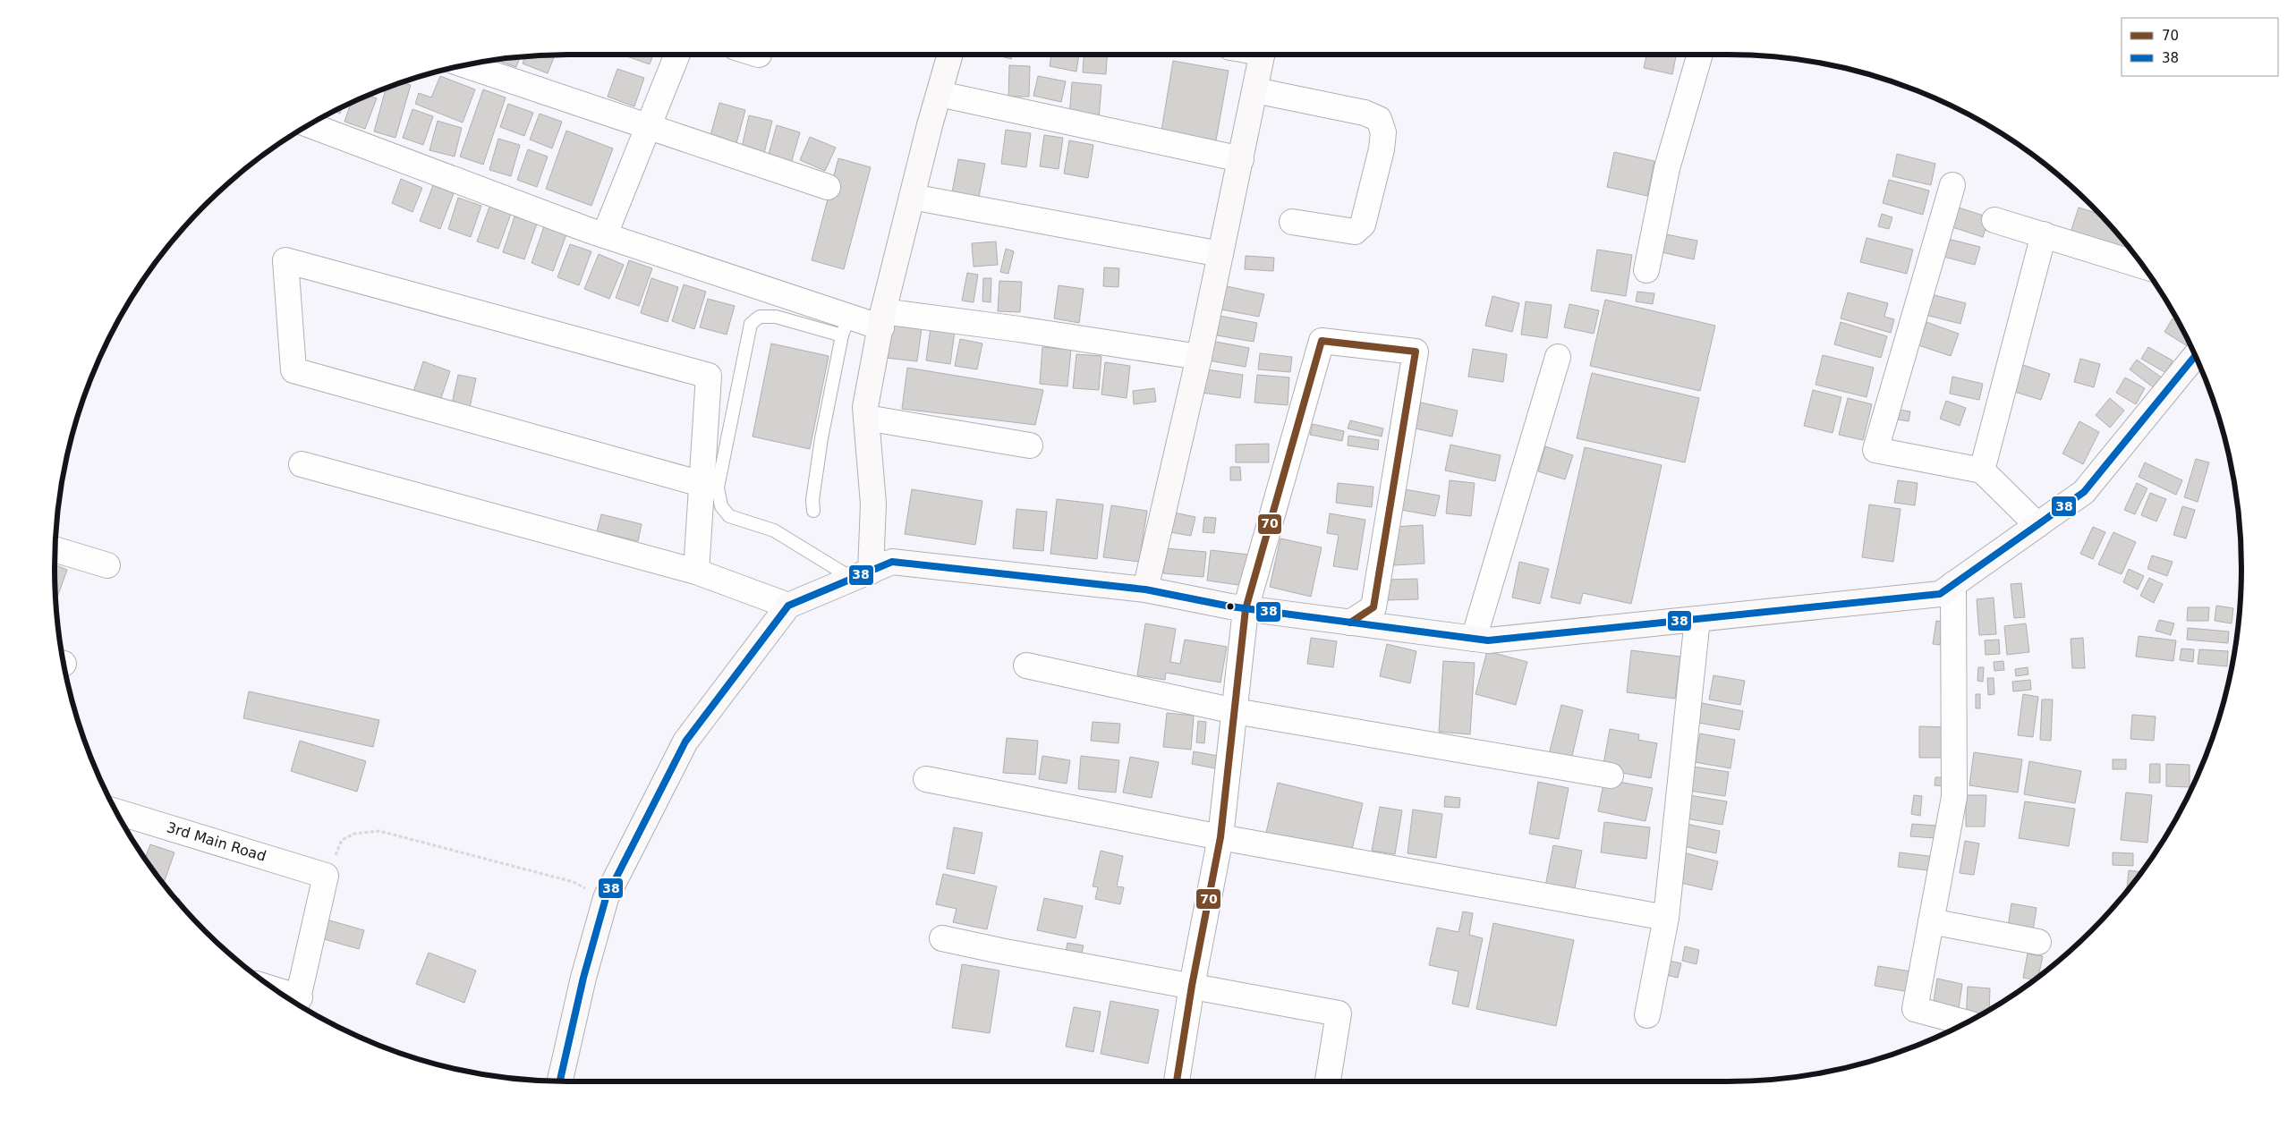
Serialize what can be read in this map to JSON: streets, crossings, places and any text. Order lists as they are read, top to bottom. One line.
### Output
{"streets":{"street":["3rd Main Road"]},"lines":["transit line 70","transit line 38"],"legend":["70","38"]}
